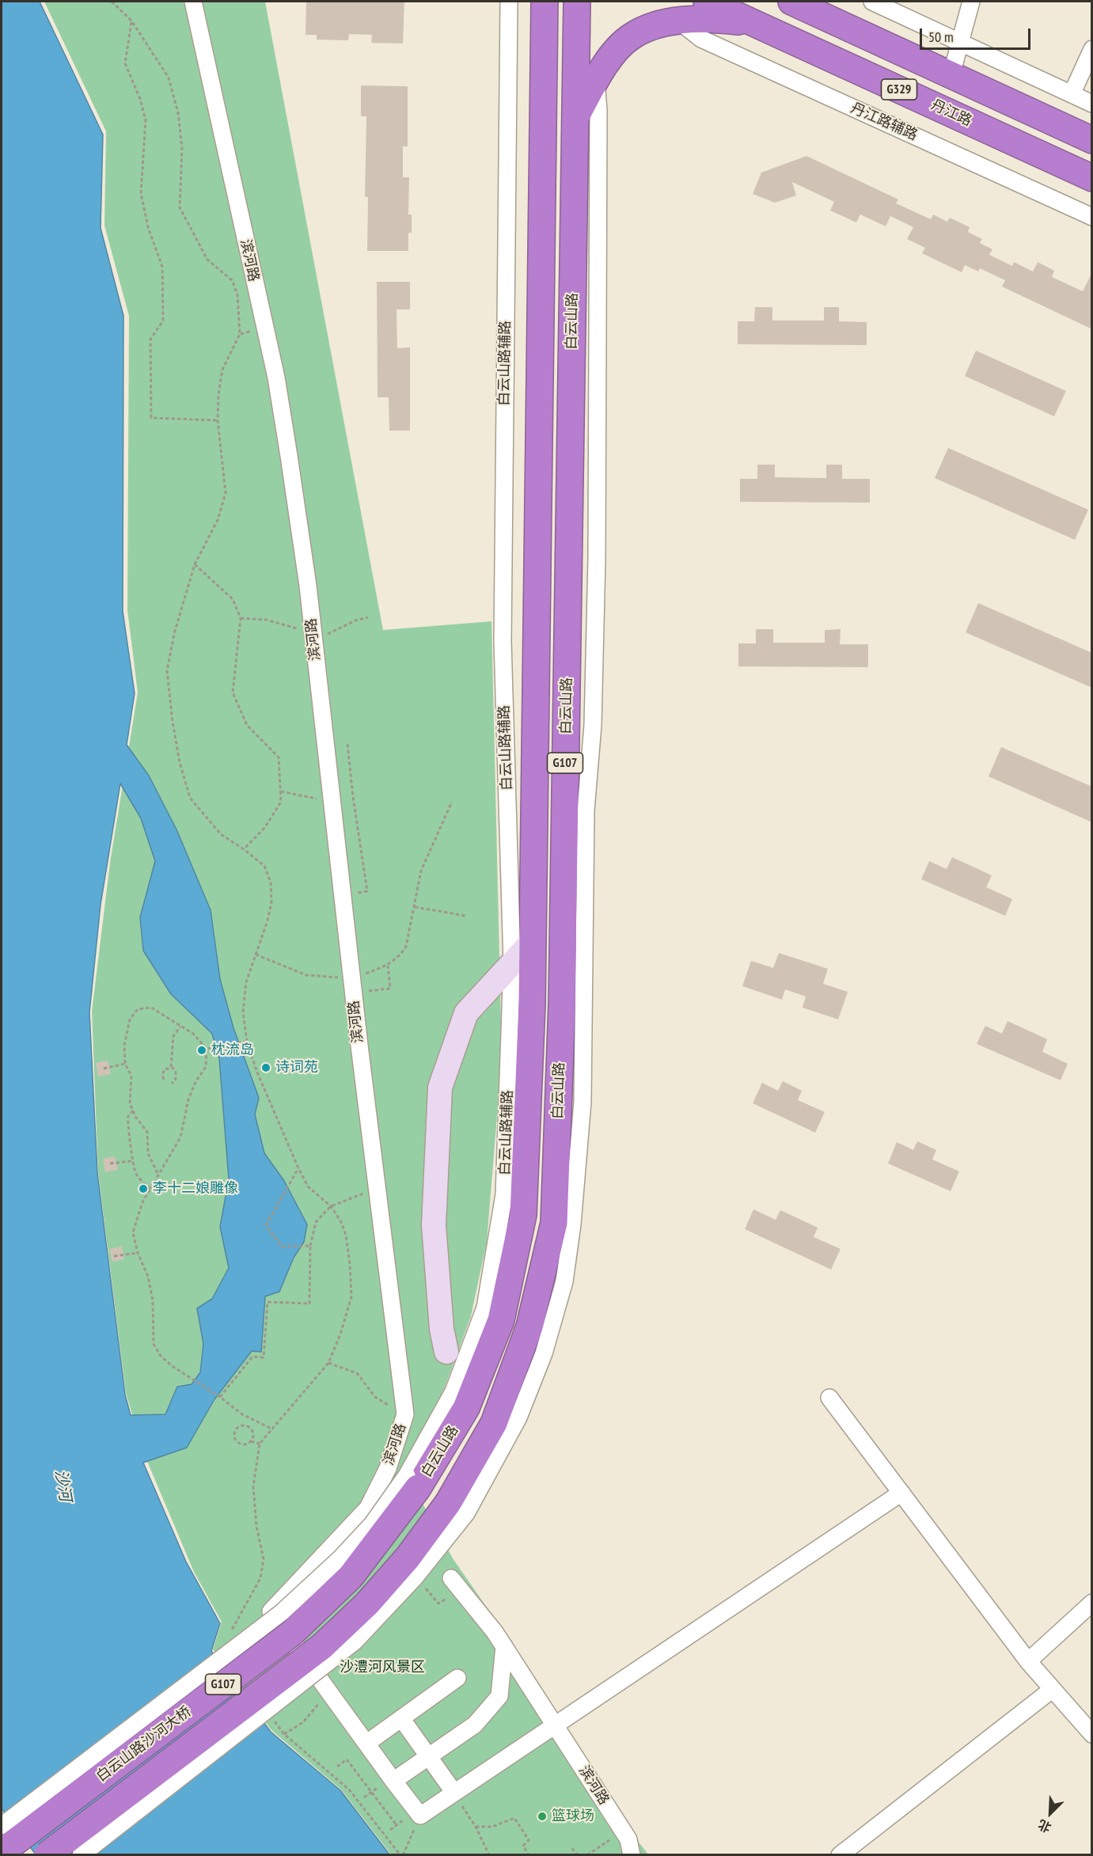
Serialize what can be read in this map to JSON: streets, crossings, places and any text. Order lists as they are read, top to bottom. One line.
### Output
{"streets":{"highway":["G329","丹江路","白云山路","G107","白云山路沙河大桥"],"street":["丹江路辅路","滨河路","白云山路辅路"]},"crossings":[["白云山路","白云山路辅路"],["白云山路","白云山路沙河大桥"],["白云山路辅路","白云山路沙河大桥"]],"water":["沙河"],"parks":["沙澧河风景区"],"places":["枕流岛","诗词苑","李十二娘雕像","篮球场"],"scale_bar":"50 m","north":"bottom left"}
